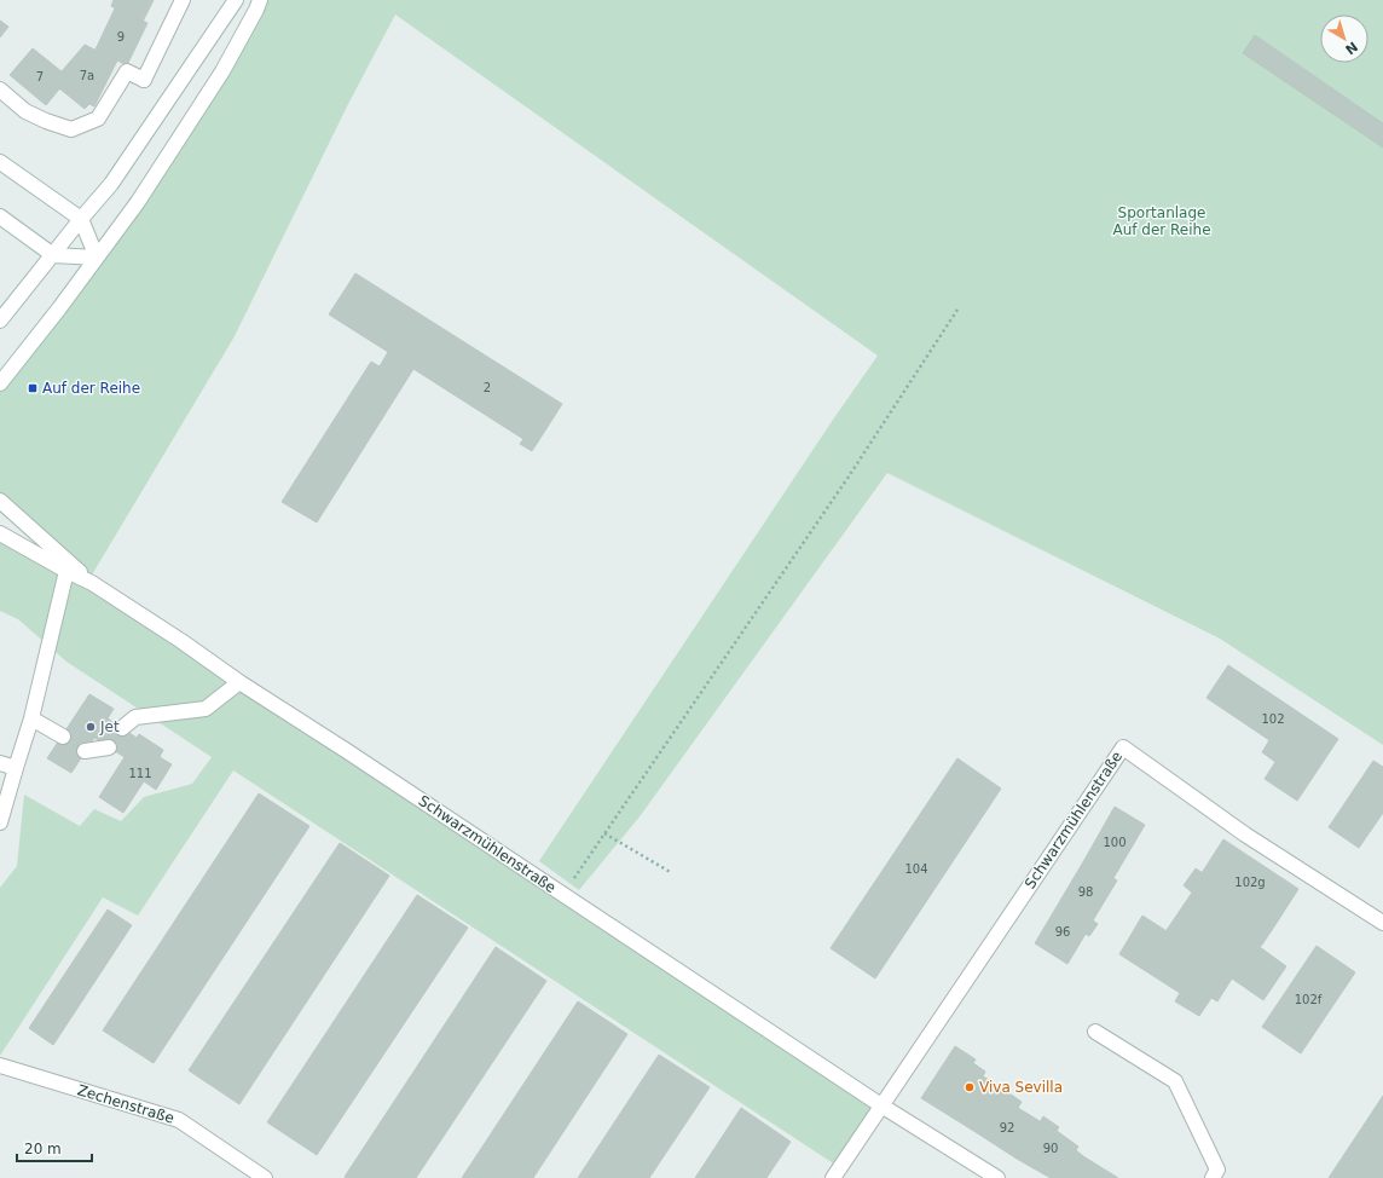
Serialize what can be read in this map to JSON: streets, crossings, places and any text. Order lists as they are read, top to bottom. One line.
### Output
{"streets":{"street":["Schwarzmühlenstraße","Zechenstraße"]},"parks":["Sportanlage Auf der Reihe"],"places":{"transit":["Auf der Reihe"],"other":["Jet","Viva Sevilla"]},"house_numbers":["9","7a","7","2","102","111","100","104","102g","98","96","102f","92","90"],"scale_bar":"20 m","north":"bottom right"}
